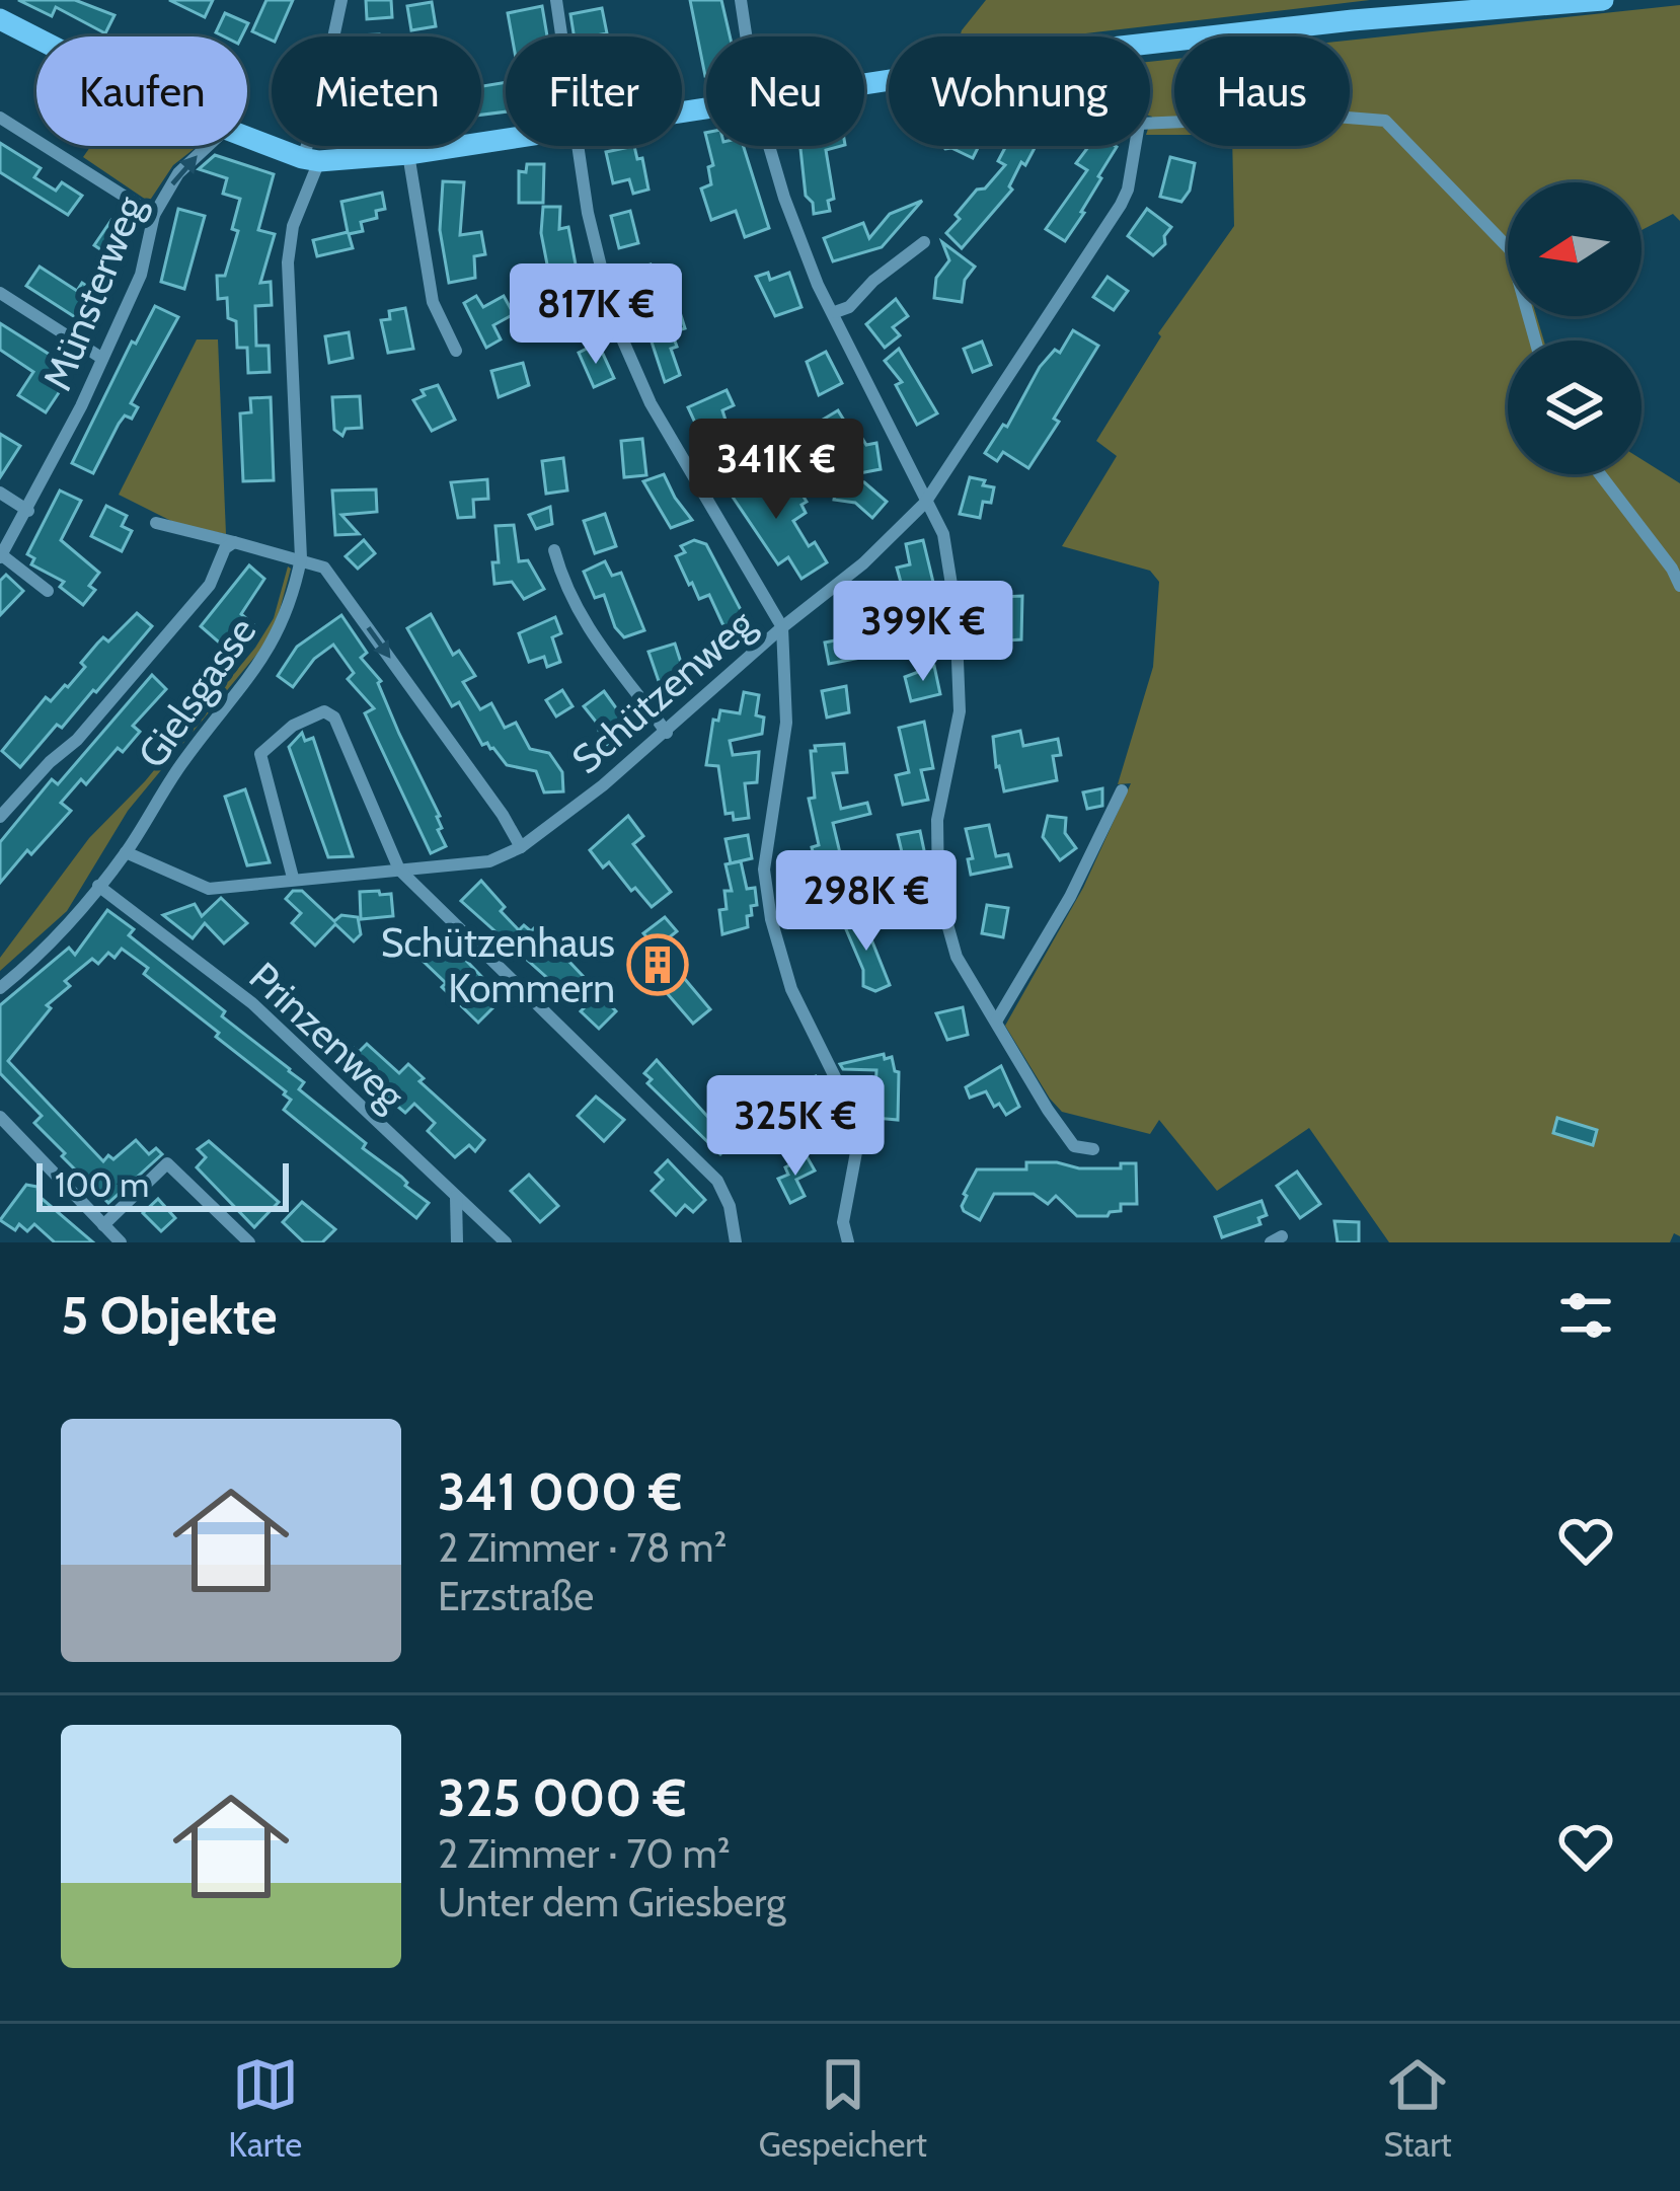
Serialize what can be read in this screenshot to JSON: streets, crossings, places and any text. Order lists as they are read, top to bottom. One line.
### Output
{"streets":{"street":["Münsterweg","Schützenweg","Gielsgasse","Prinzenweg"]},"crossings":[["Schützenweg","Gielsgasse"],["Gielsgasse","Prinzenweg"]],"places":{"building":["Schützenhaus Kommern"]},"scale_bar":"100 m","north":"left","page":{"chip":["Kaufen","Mieten","Filter","Neu","Wohnung","Haus"],"price":["817K €","341K €","399K €","298K €","325K €"],"scale":"100 m","heading":"5 Objekte","list":[{"name":"341 000 €","note":"2 Zimmer · 78 m² · Erzstraße"},{"name":"325 000 €","note":"2 Zimmer · 70 m² · Unter dem Griesberg"}],"tabs":["Karte","Gespeichert","Start"]}}
